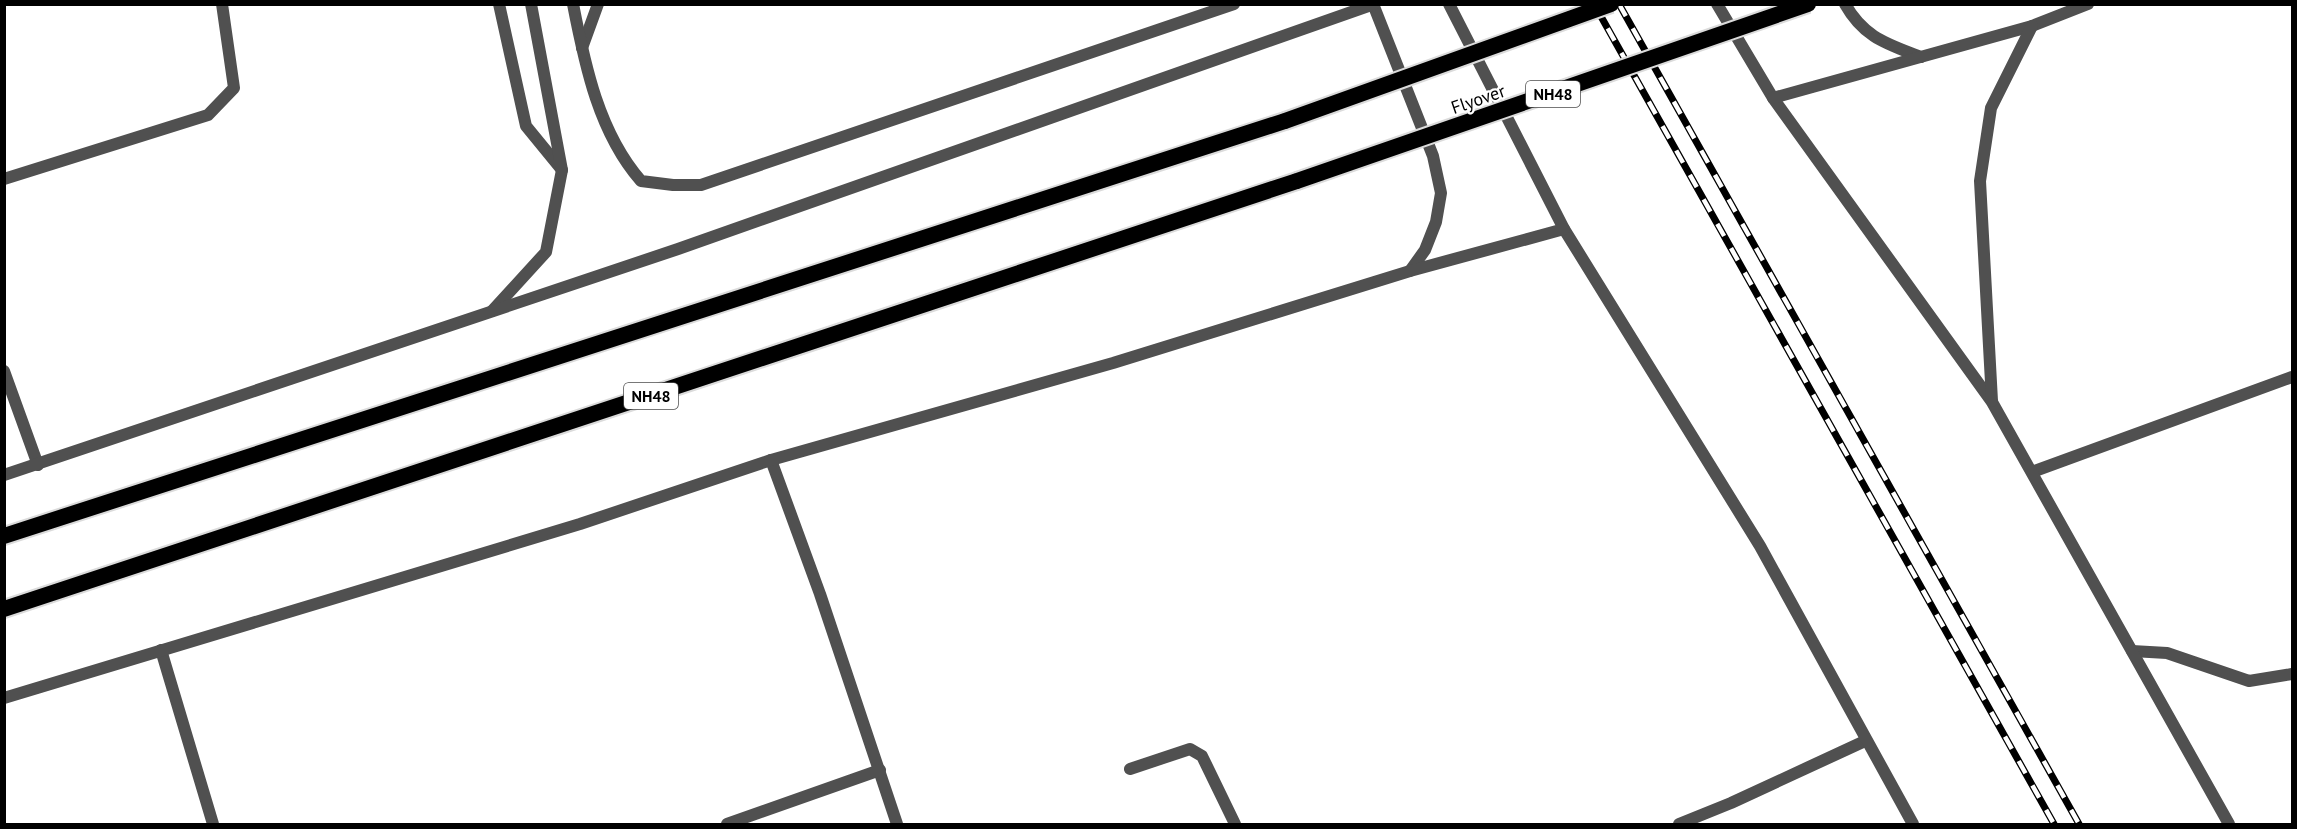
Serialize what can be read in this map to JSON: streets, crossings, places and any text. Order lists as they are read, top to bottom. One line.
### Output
{"streets":{"highway":["NH48","Flyover"]}}
